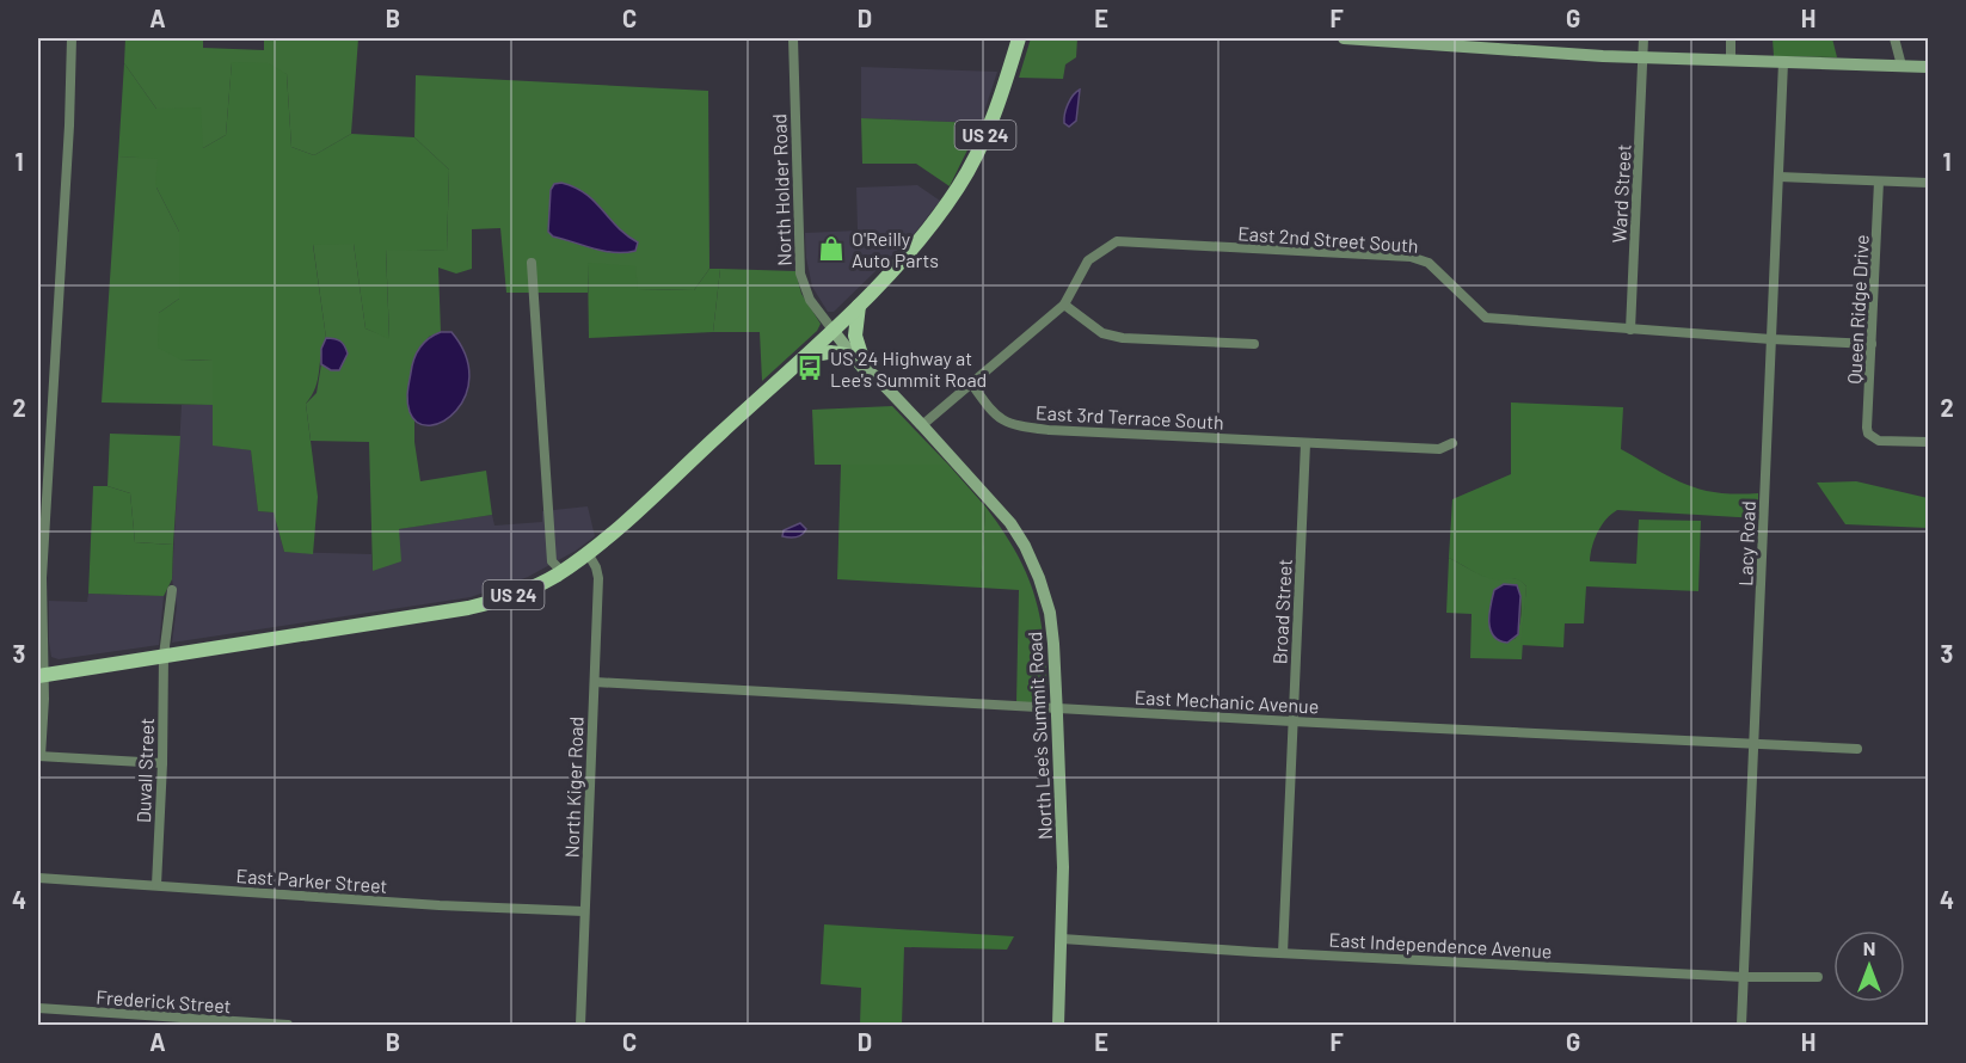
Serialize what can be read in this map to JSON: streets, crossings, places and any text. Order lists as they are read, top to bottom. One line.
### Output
{"streets":{"main road":["US 24","North Lee's Summit Road"],"street":["North Holder Road","Ward Street","East 2nd Street South","Queen Ridge Drive","East 3rd Terrace South","Lacy Road","Broad Street","East Mechanic Avenue","Duvall Street","North Kiger Road","East Parker Street","East Independence Avenue","Frederick Street"]},"crossings":[["US 24","North Holder Road"],["US 24","North Lee's Summit Road"],["US 24","Duvall Street"],["US 24","North Kiger Road"],["North Holder Road","North Lee's Summit Road"],["Ward Street","East 2nd Street South"],["East 2nd Street South","Queen Ridge Drive"],["East 2nd Street South","East 3rd Terrace South"],["East 2nd Street South","Lacy Road"],["East 2nd Street South","North Lee's Summit Road"],["East 3rd Terrace South","Broad Street"],["Lacy Road","East Mechanic Avenue"],["Lacy Road","East Independence Avenue"],["Broad Street","East Mechanic Avenue"],["Broad Street","East Independence Avenue"],["East Mechanic Avenue","North Lee's Summit Road"],["East Mechanic Avenue","North Kiger Road"],["North Lee's Summit Road","East Independence Avenue"],["Duvall Street","East Parker Street"],["North Kiger Road","East Parker Street"]],"places":{"shop":["O'Reilly Auto Parts"],"bus stop":["US 24 Highway at Lee's Summit Road"]},"north":"top","grid":{"columns":["A","B","C","D","E","F","G","H"],"rows":["1","2","3","4"]}}
